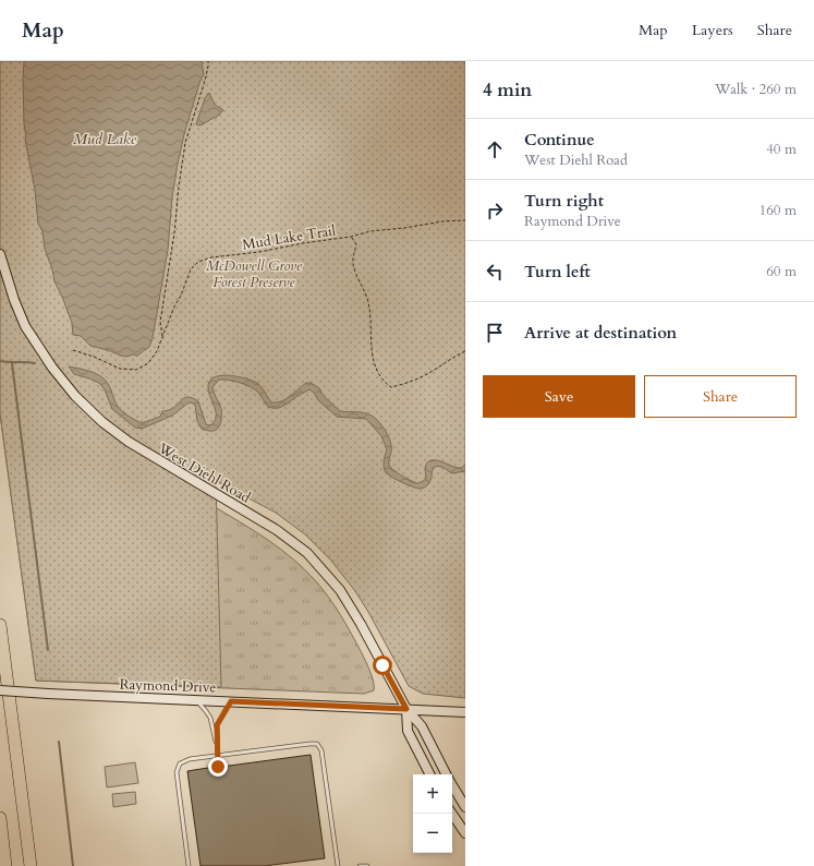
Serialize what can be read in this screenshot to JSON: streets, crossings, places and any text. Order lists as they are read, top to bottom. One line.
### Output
{"streets":{"street":["West Diehl Road","Raymond Drive"],"path":["Mud Lake Trail"]},"crossings":[["West Diehl Road","Raymond Drive"]],"water":["Mud Lake"],"parks":["McDowell Grove Forest Preserve"],"page":{"header":"Map","nav":["Map","Layers","Share"],"heading":["4 min","Walk · 260 m"],"list":[["Continue","West Diehl Road","40 m"],["Turn right","Raymond Drive","160 m"],["Turn left","60 m"],"Arrive at destination"],"buttons":["Save","Share"],"map_buttons":["+","−"]}}
